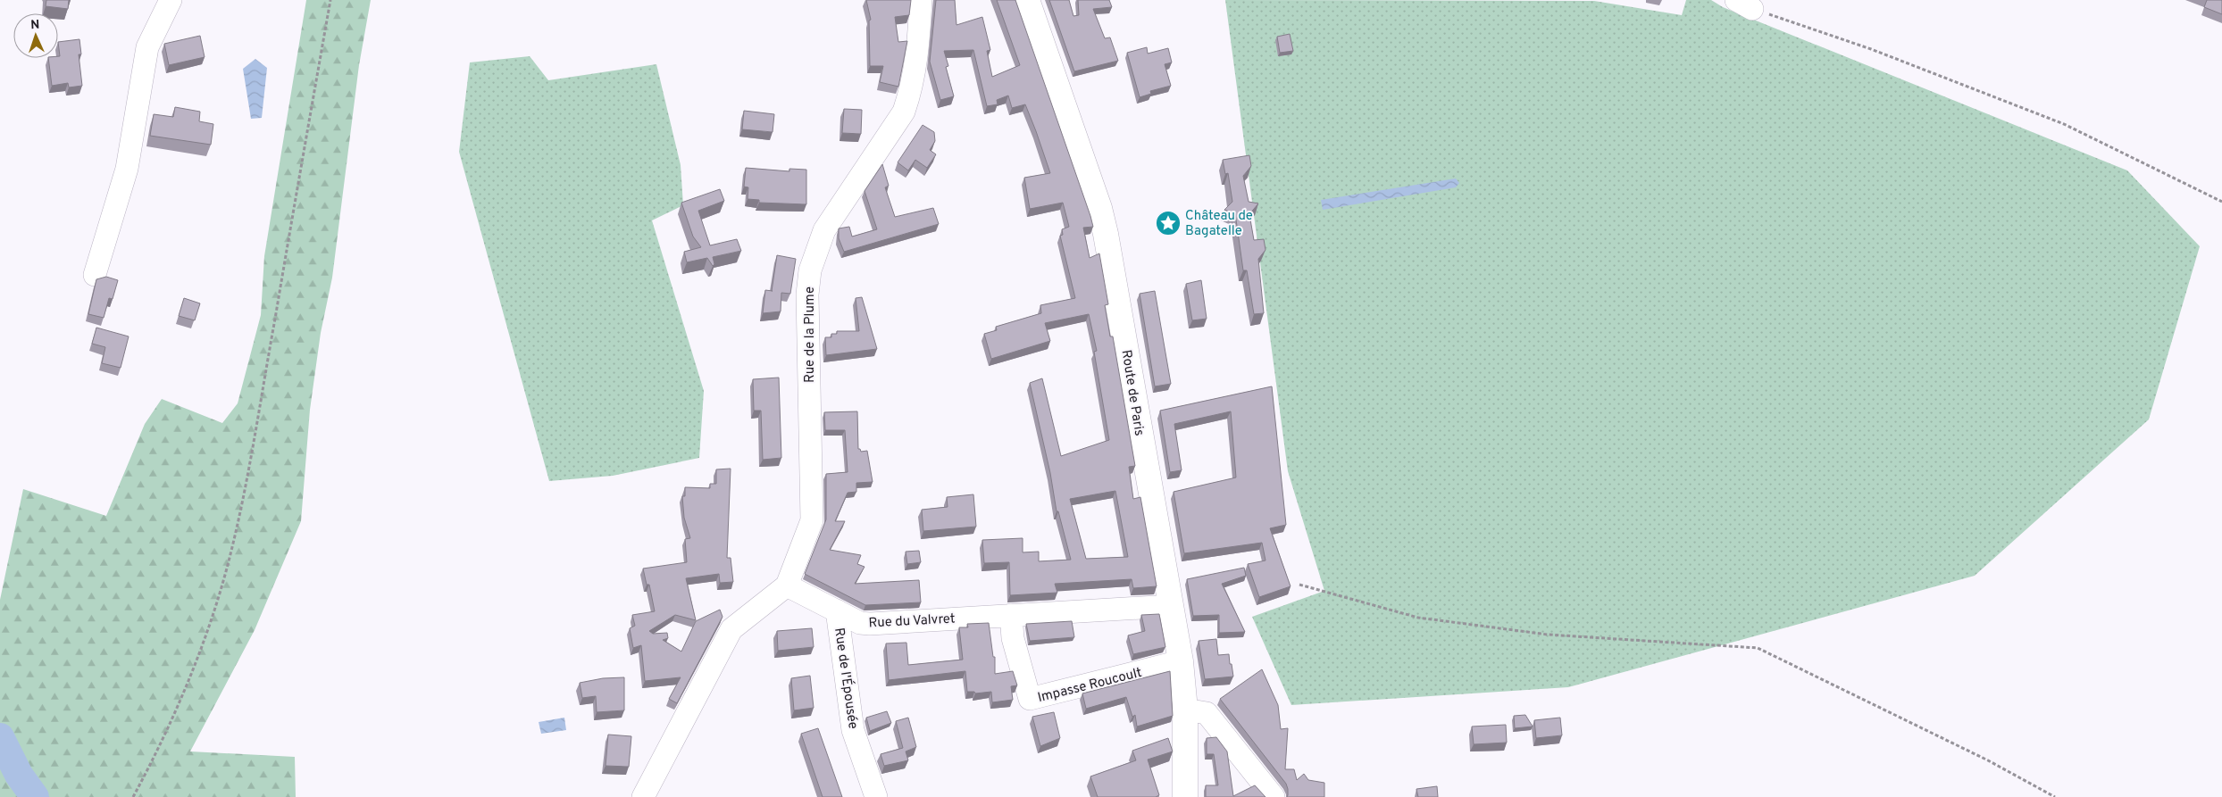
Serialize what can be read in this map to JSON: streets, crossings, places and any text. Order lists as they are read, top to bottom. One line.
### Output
{"streets":{"main road":["Route de Paris"],"street":["Rue de la Plume","Rue du Valvret","Rue de l'Épousée","Impasse Roucoult"]},"crossings":[["Rue de la Plume","Rue du Valvret"],["Route de Paris","Rue du Valvret"],["Route de Paris","Impasse Roucoult"],["Rue du Valvret","Rue de l'Épousée"],["Rue du Valvret","Impasse Roucoult"]],"places":{"place":["Château de Bagatelle"]},"north":"top"}
